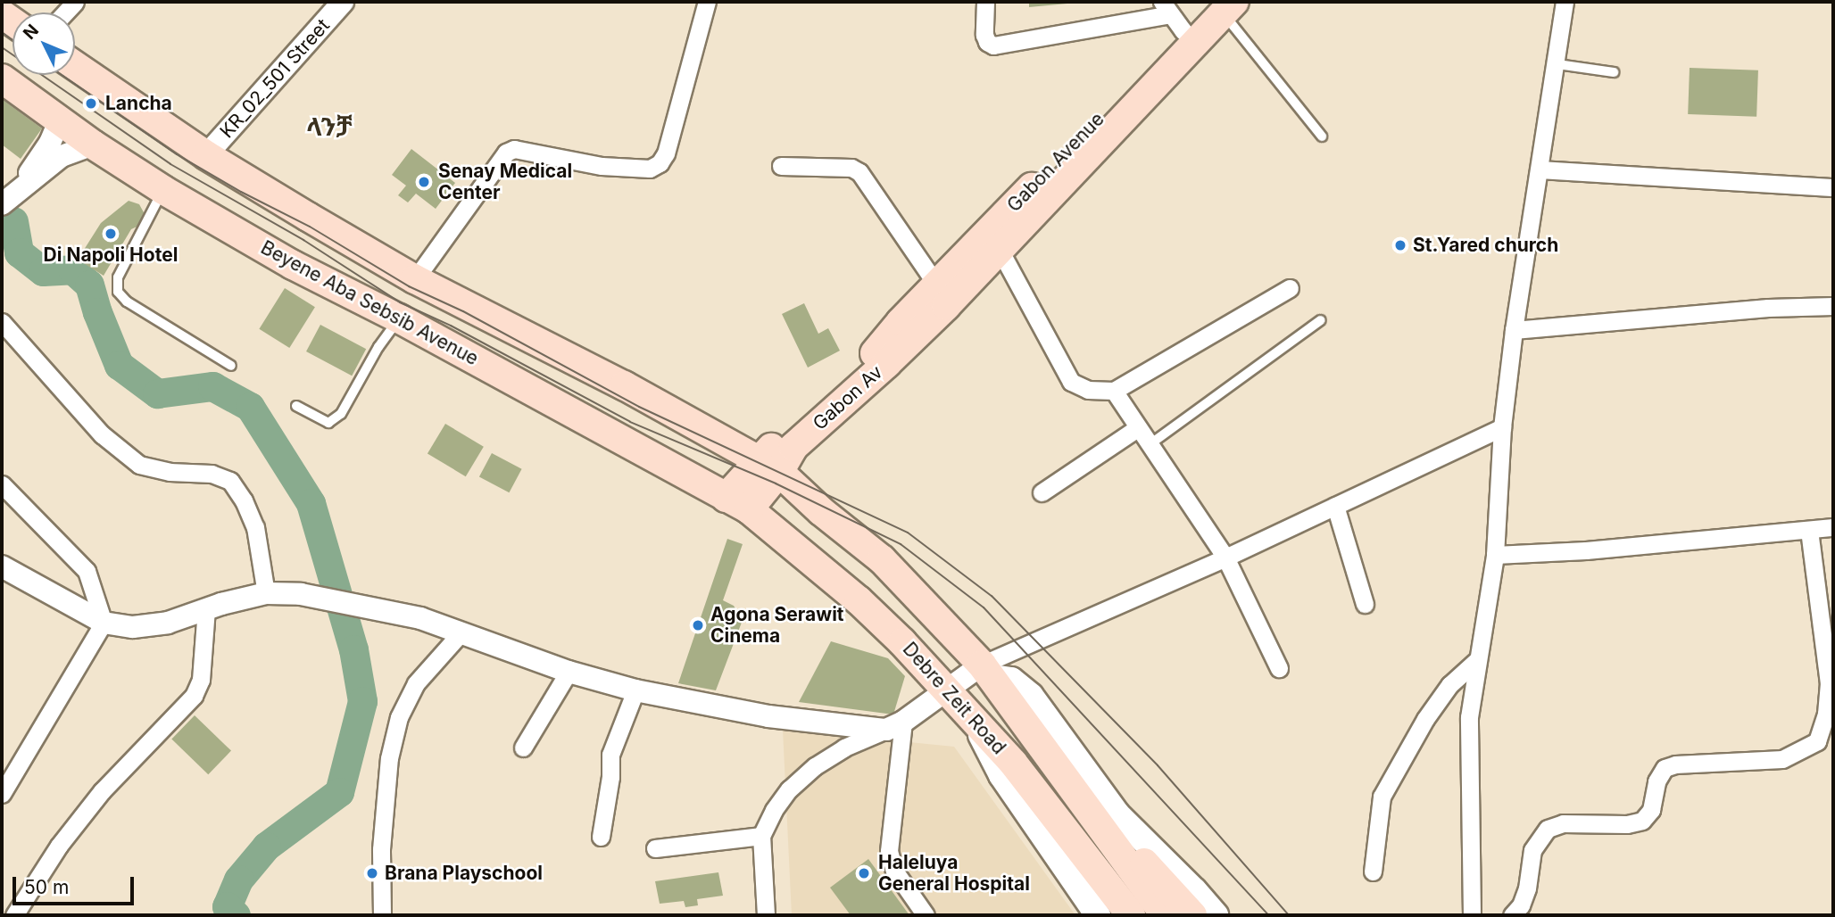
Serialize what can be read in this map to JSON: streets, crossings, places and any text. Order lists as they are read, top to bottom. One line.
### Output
{"streets":{"main road":["Gabon Avenue","Beyene Aba Sebsib Avenue","Gabon Av","Debre Zeit Road"],"street":["KR_02_501 Street"]},"crossings":[["Gabon Avenue","Gabon Av"],["Beyene Aba Sebsib Avenue","Debre Zeit Road"]],"districts":["ላንቻ"],"places":["Lancha","Senay Medical Center","Di Napoli Hotel","St.Yared church","Agona Serawit Cinema","Brana Playschool","Haleluya General Hospital"],"scale_bar":"50 m","north":"top left"}
